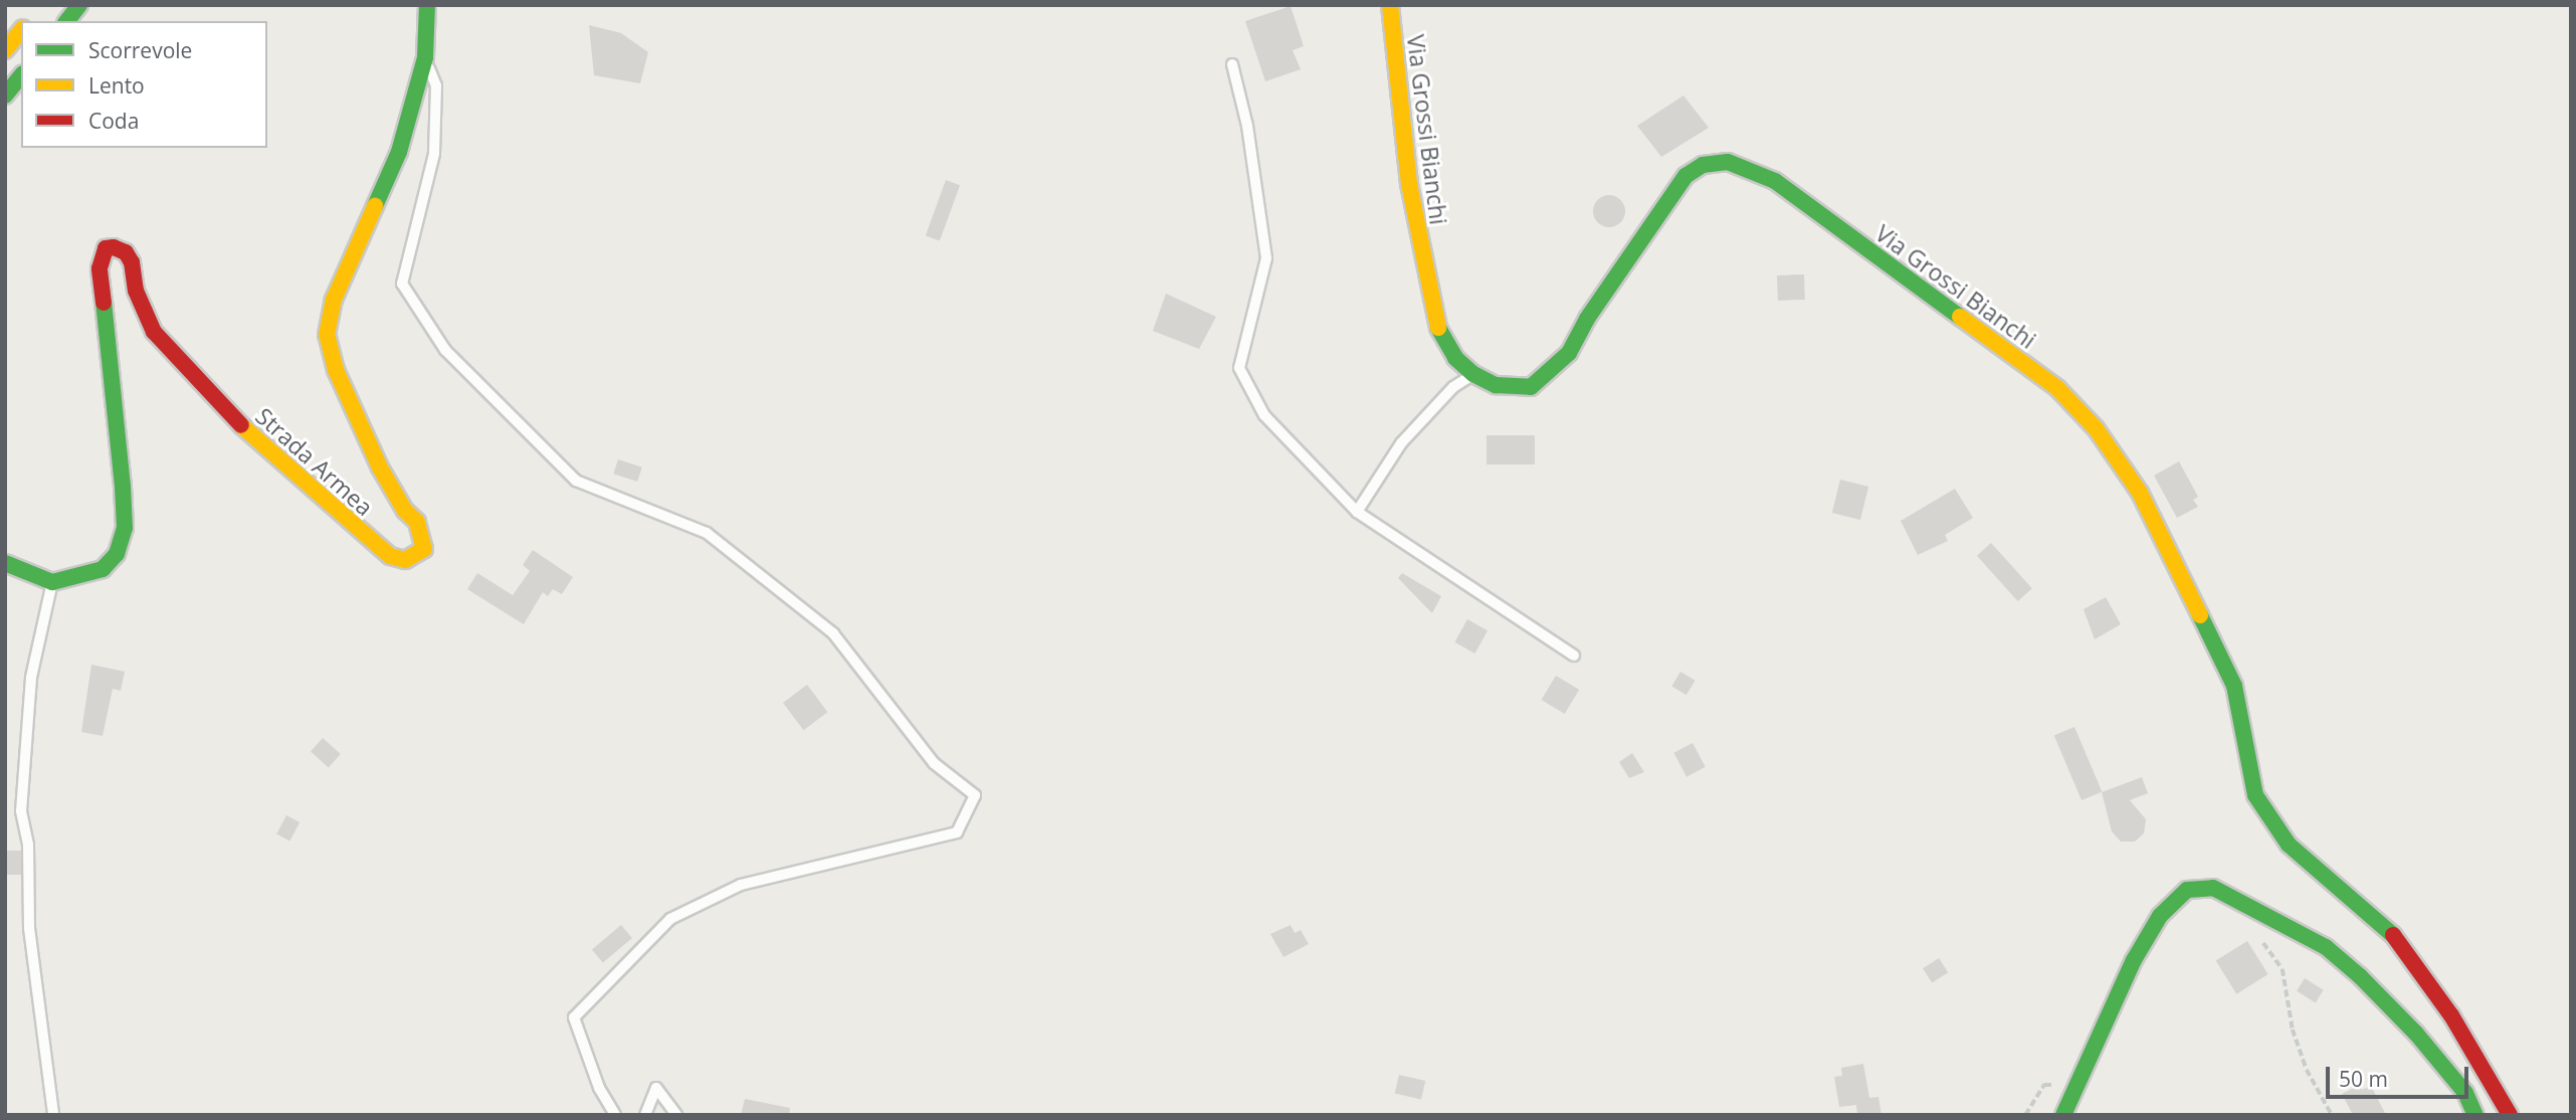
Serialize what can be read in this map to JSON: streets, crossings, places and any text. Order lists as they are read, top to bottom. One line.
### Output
{"streets":{"main road":["Via Grossi Bianchi","Strada Armea"]},"legend":["Scorrevole","Lento","Coda"],"scale_bar":"50 m"}
